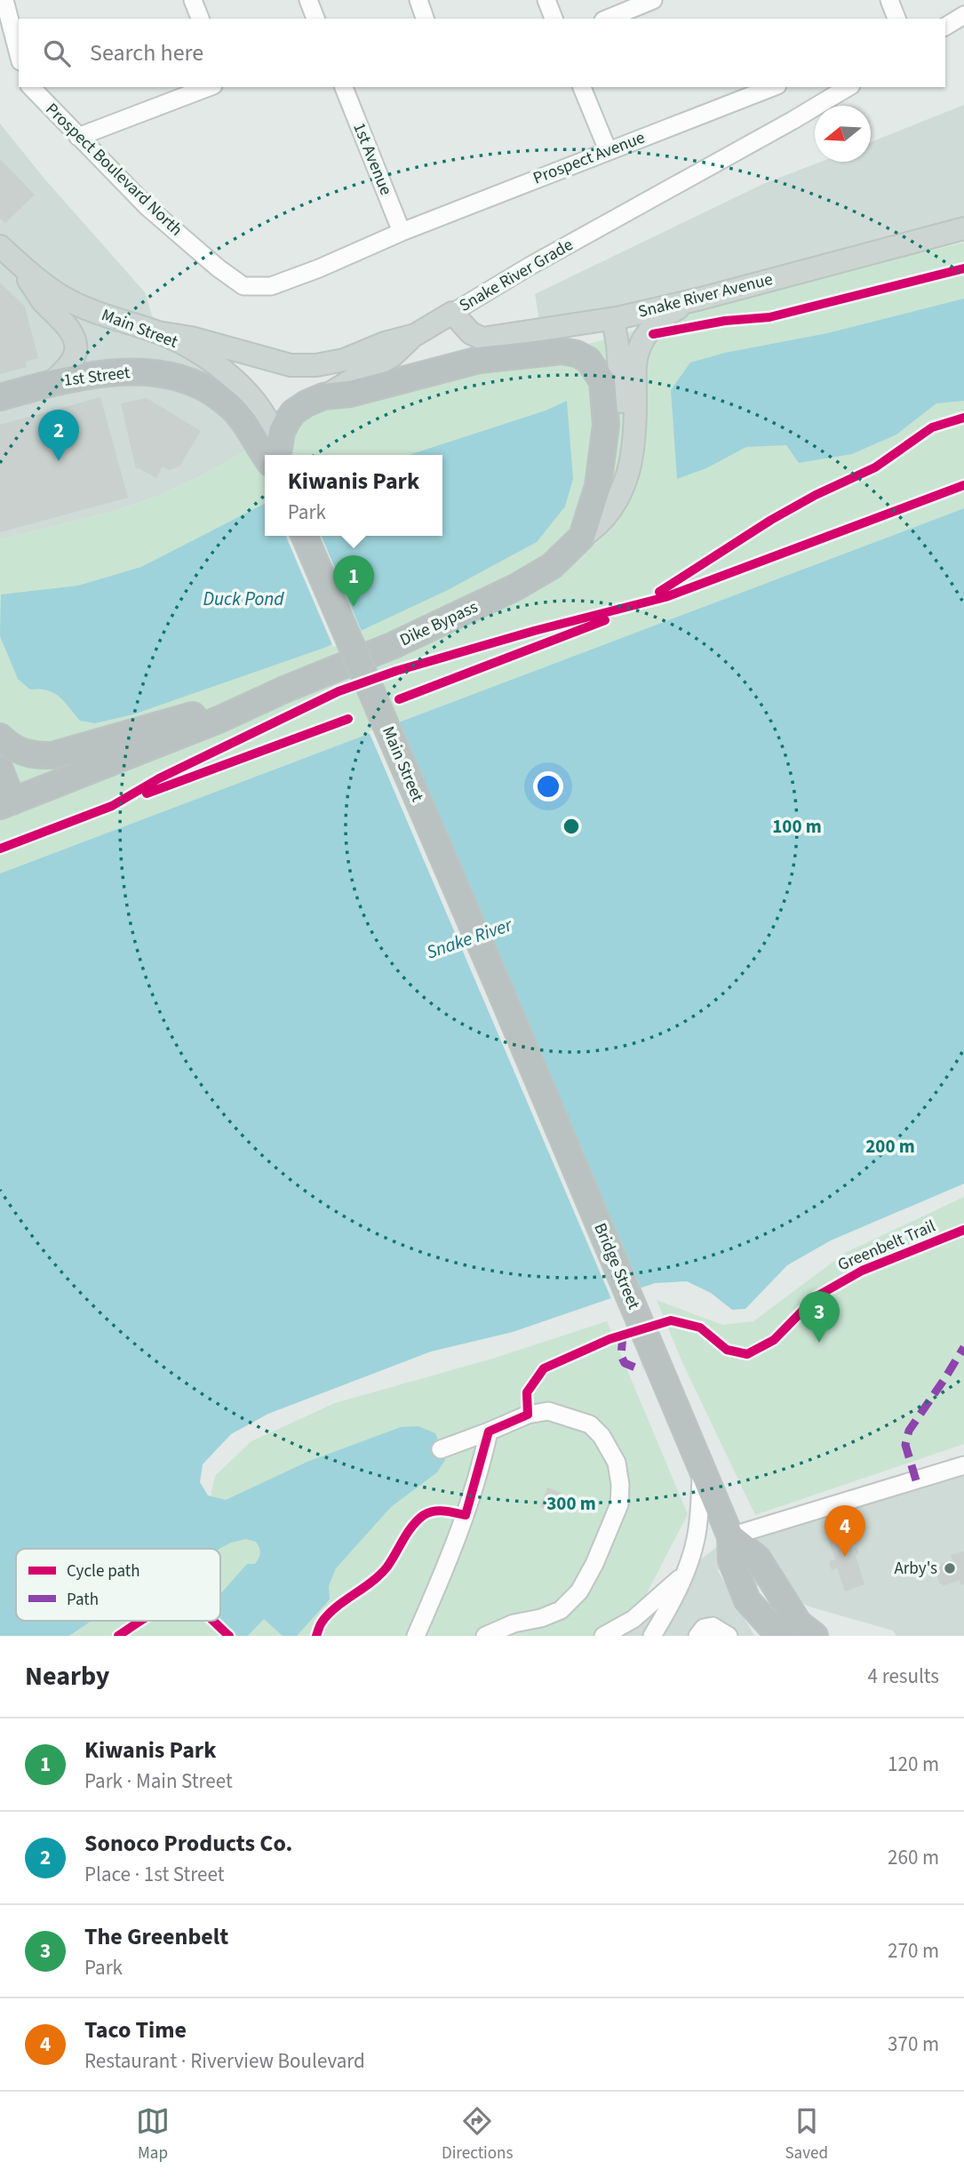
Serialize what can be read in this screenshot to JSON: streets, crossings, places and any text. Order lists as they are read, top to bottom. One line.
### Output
{"streets":{"highway":["Main Street","1st Street","Dike Bypass","Bridge Street"],"main road":["Snake River Grade","Snake River Avenue"],"street":["Prospect Avenue","1st Avenue","Prospect Boulevard North"],"cycle path":["Greenbelt Trail"]},"crossings":[["Prospect Avenue","1st Avenue"],["Prospect Avenue","Prospect Boulevard North"],["1st Avenue","Prospect Boulevard North"],["Snake River Grade","Snake River Avenue"],["Snake River Grade","Main Street"],["Main Street","Bridge Street"]],"water":["Duck Pond","Snake River"],"places":["Arby's"],"legend":["Cycle path","Path"],"north":"left","page":{"search":"Search here","pins":["2","1","3","4"],"popup":["Kiwanis Park","Park"],"heading":["Nearby","4 results"],"list":[{"mark":"1","name":"Kiwanis Park","note":"Park · Main Street","value":"120 m"},{"mark":"2","name":"Sonoco Products Co.","note":"Place · 1st Street","value":"260 m"},{"mark":"3","name":"The Greenbelt","note":"Park","value":"270 m"},{"mark":"4","name":"Taco Time","note":"Restaurant · Riverview Boulevard","value":"370 m"}],"nav":["Map","Directions","Saved"]},"rings":["100 m","200 m","300 m"]}
